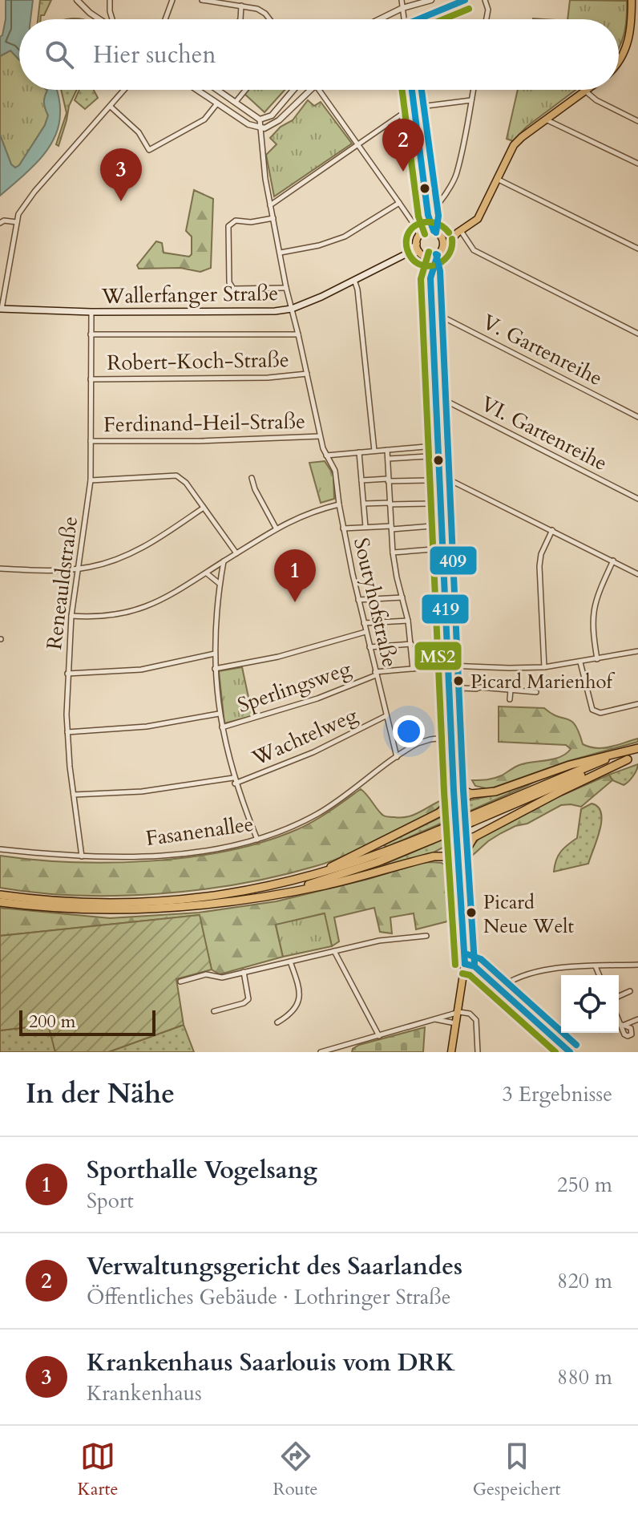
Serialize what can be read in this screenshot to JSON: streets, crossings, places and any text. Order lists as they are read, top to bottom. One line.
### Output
{"streets":{"main road":["Wallerfanger Straße"],"street":["V. Gartenreihe","Robert-Koch-Straße","Ferdinand-Heil-Straße","VI. Gartenreihe","Reneauldstraße","Soutyhofstraße","Sperlingsweg","Wachtelweg","Fasanenallee"]},"crossings":[["Wallerfanger Straße","Reneauldstraße"],["Wallerfanger Straße","Soutyhofstraße"],["Robert-Koch-Straße","Reneauldstraße"],["Robert-Koch-Straße","Soutyhofstraße"],["Ferdinand-Heil-Straße","Reneauldstraße"],["Ferdinand-Heil-Straße","Soutyhofstraße"],["Reneauldstraße","Fasanenallee"],["Soutyhofstraße","Sperlingsweg"],["Soutyhofstraße","Wachtelweg"],["Soutyhofstraße","Fasanenallee"]],"places":["Picard Marienhof","Picard Neue Welt"],"lines":["transit line 419","transit line MS2","transit line 409"],"scale_bar":"200 m","page":{"search":"Hier suchen","pins":["2","3","1"],"scale":"200 m","heading":["In der Nähe","3 Ergebnisse"],"list":[{"mark":"1","name":"Sporthalle Vogelsang","note":"Sport","value":"250 m"},{"mark":"2","name":"Verwaltungsgericht des Saarlandes","note":"Öffentliches Gebäude · Lothringer Straße","value":"820 m"},{"mark":"3","name":"Krankenhaus Saarlouis vom DRK","note":"Krankenhaus","value":"880 m"}],"nav":["Karte","Route","Gespeichert"]}}
